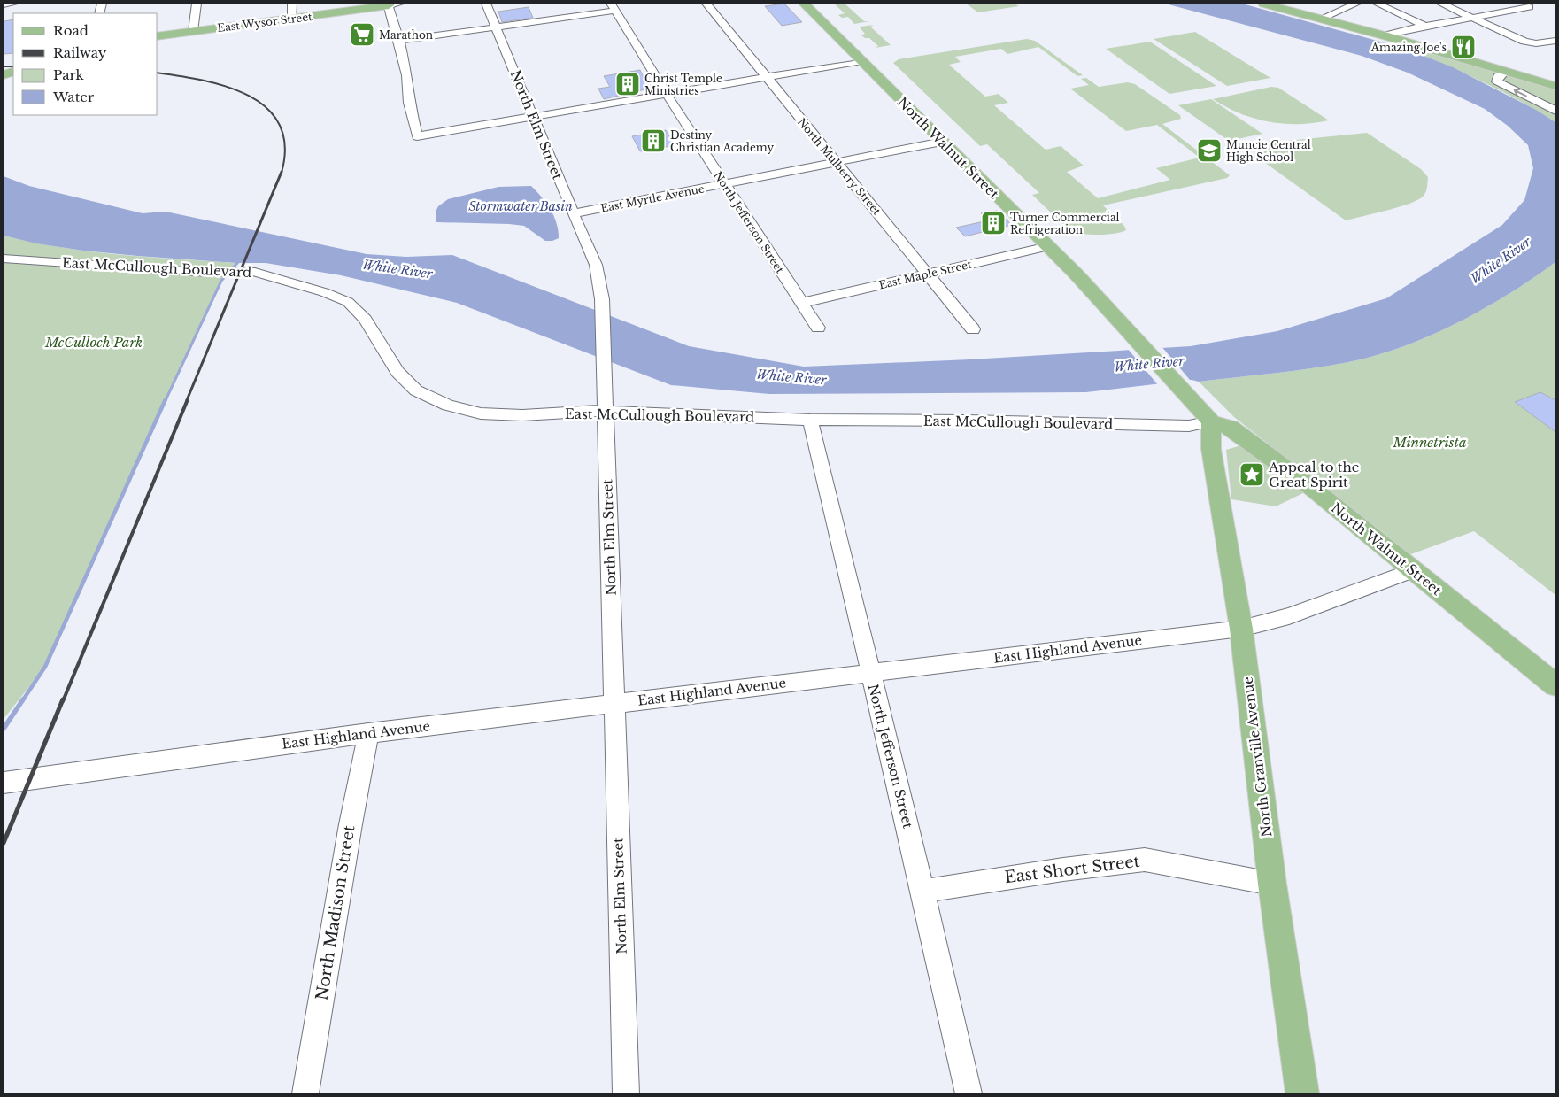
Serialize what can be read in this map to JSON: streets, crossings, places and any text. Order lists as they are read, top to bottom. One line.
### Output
{"streets":{"main road":["East Wysor Street","North Walnut Street","North Granville Avenue"],"street":["North Elm Street","North Mulberry Street","East Myrtle Avenue","North Jefferson Street","East McCullough Boulevard","East Maple Street","East Highland Avenue","East Short Street","North Madison Street"]},"crossings":[["North Elm Street","East Myrtle Avenue"],["North Elm Street","East McCullough Boulevard"],["North Elm Street","East Highland Avenue"],["North Walnut Street","East Myrtle Avenue"],["North Walnut Street","East McCullough Boulevard"],["North Walnut Street","East Maple Street"],["North Walnut Street","East Highland Avenue"],["North Walnut Street","North Granville Avenue"],["North Mulberry Street","East Myrtle Avenue"],["North Mulberry Street","East Maple Street"],["East Myrtle Avenue","North Jefferson Street"],["North Jefferson Street","East McCullough Boulevard"],["North Jefferson Street","East Maple Street"],["North Jefferson Street","East Highland Avenue"],["North Jefferson Street","East Short Street"],["East McCullough Boulevard","North Granville Avenue"],["East Highland Avenue","North Granville Avenue"],["East Highland Avenue","North Madison Street"],["North Granville Avenue","East Short Street"]],"water":["Stormwater Basin","White River"],"parks":["McCulloch Park","Minnetrista"],"places":{"supermarket":["Marathon"],"restaurant":["Amazing Joe's"],"building":["Christ Temple Ministries","Destiny Christian Academy","Turner Commercial Refrigeration"],"school or university":["Muncie Central High School"],"place":["Appeal to the Great Spirit"]},"legend":["Road","Railway","Park","Water"]}
